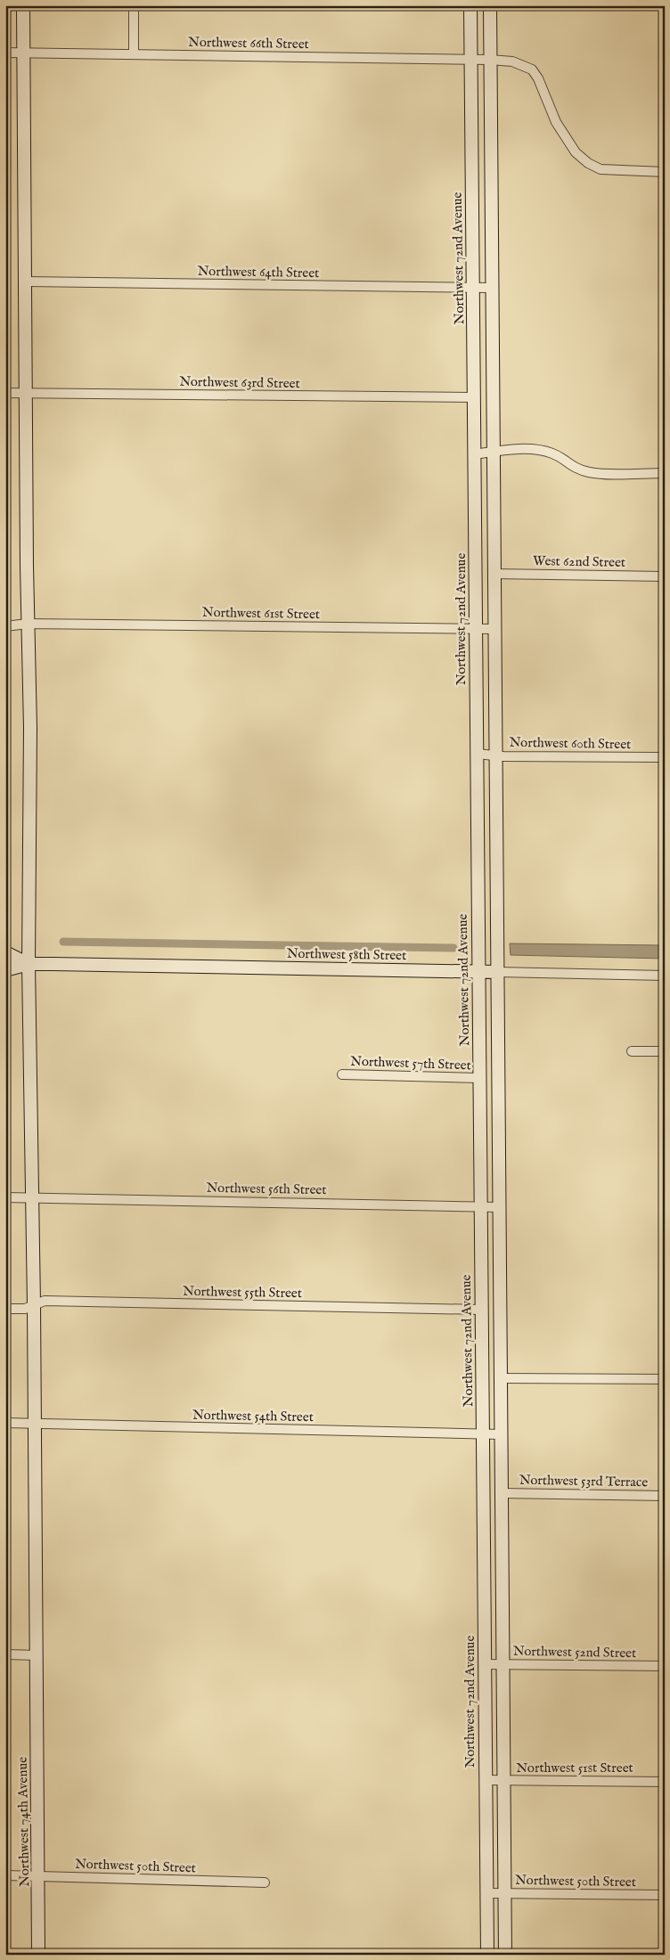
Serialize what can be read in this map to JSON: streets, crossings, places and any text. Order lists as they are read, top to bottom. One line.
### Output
{"streets":{"main road":["Northwest 72nd Avenue","Northwest 58th Street","Northwest 74th Avenue"],"street":["Northwest 66th Street","Northwest 64th Street","Northwest 63rd Street","West 62nd Street","Northwest 61st Street","Northwest 60th Street","Northwest 57th Street","Northwest 56th Street","Northwest 55th Street","Northwest 54th Street","Northwest 53rd Terrace","Northwest 52nd Street","Northwest 51st Street","Northwest 50th Street"]},"crossings":[["Northwest 66th Street","Northwest 72nd Avenue"],["Northwest 66th Street","Northwest 74th Avenue"],["Northwest 72nd Avenue","Northwest 64th Street"],["Northwest 72nd Avenue","Northwest 63rd Street"],["Northwest 72nd Avenue","Northwest 61st Street"],["Northwest 72nd Avenue","Northwest 60th Street"],["Northwest 72nd Avenue","Northwest 58th Street"],["Northwest 72nd Avenue","Northwest 57th Street"],["Northwest 72nd Avenue","Northwest 56th Street"],["Northwest 72nd Avenue","Northwest 55th Street"],["Northwest 72nd Avenue","Northwest 54th Street"],["Northwest 72nd Avenue","Northwest 52nd Street"],["Northwest 72nd Avenue","Northwest 51st Street"],["Northwest 72nd Avenue","Northwest 50th Street"],["Northwest 64th Street","Northwest 74th Avenue"],["Northwest 63rd Street","Northwest 74th Avenue"],["Northwest 61st Street","Northwest 74th Avenue"],["Northwest 58th Street","Northwest 74th Avenue"],["Northwest 56th Street","Northwest 74th Avenue"],["Northwest 55th Street","Northwest 74th Avenue"],["Northwest 54th Street","Northwest 74th Avenue"],["Northwest 74th Avenue","Northwest 50th Street"]]}
